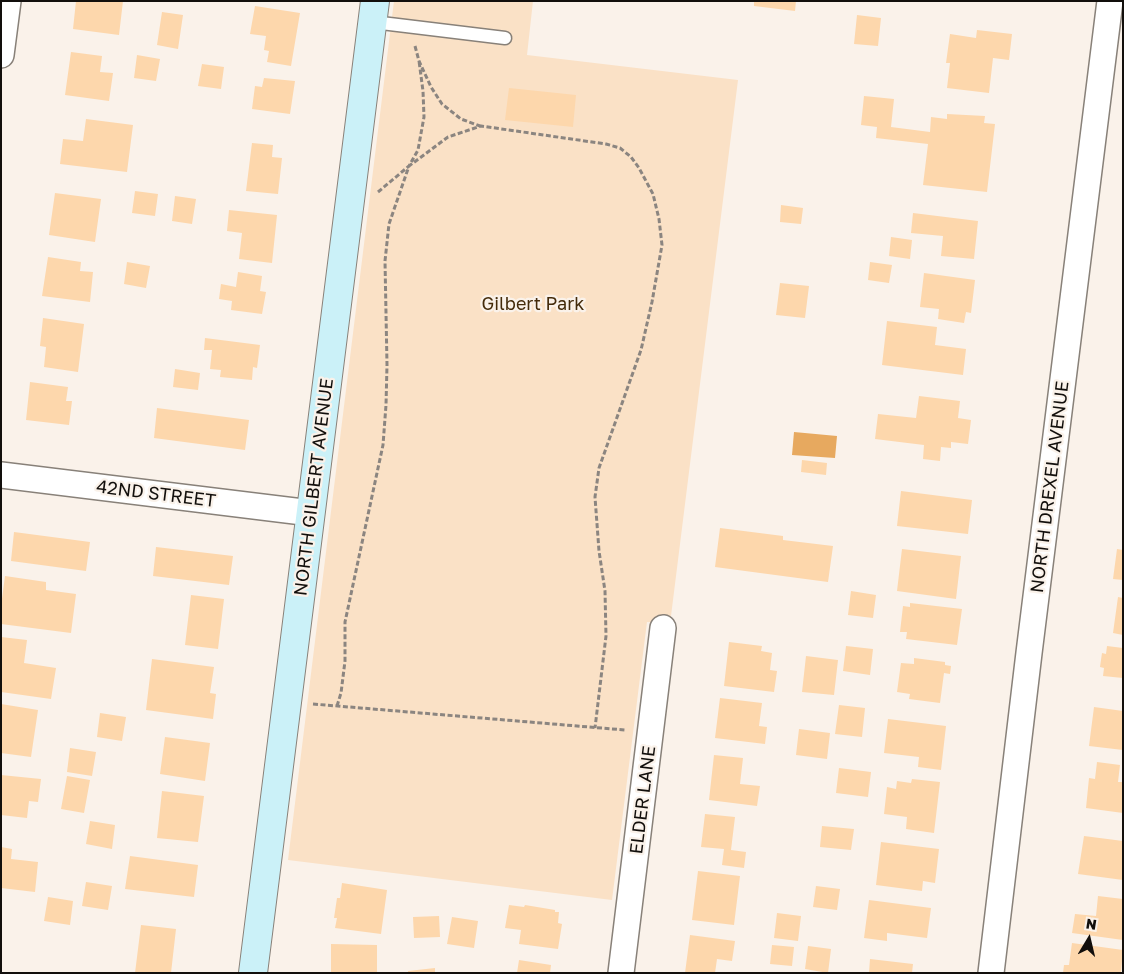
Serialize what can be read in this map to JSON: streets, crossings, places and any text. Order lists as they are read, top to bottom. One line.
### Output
{"streets":{"street":["NORTH GILBERT AVENUE","NORTH DREXEL AVENUE","42ND STREET","ELDER LANE"]},"crossings":[["NORTH GILBERT AVENUE","42ND STREET"]],"parks":["Gilbert Park"],"north":"top"}
